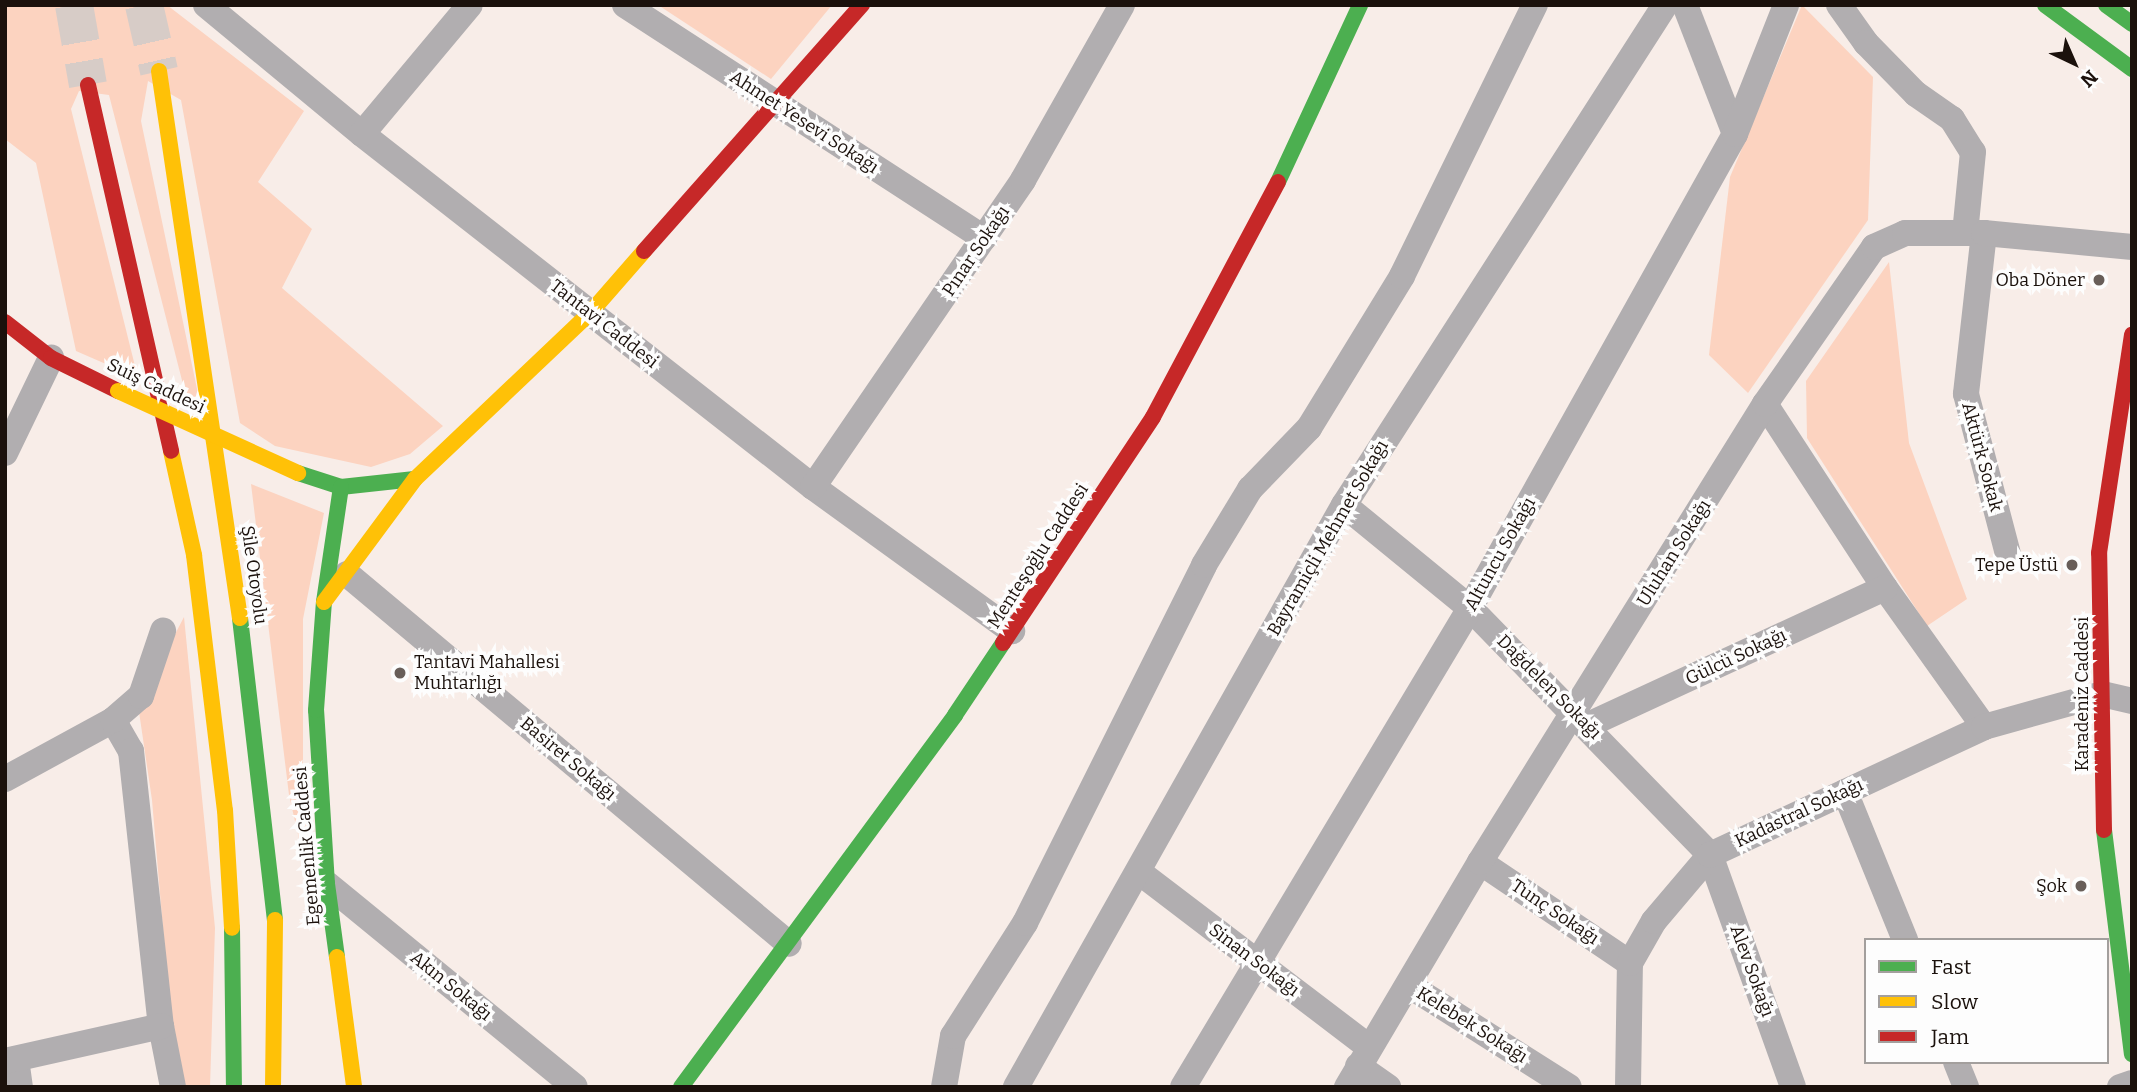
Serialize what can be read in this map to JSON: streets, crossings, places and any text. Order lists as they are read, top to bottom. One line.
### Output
{"streets":{"main road":["Suiş Caddesi","Menteşoğlu Caddesi","Şile Otoyolu","Karadeniz Caddesi","Egemenlik Caddesi"],"street":["Ahmet Yesevi Sokağı","Pınar Sokağı","Tantavi Caddesi","Aktürk Sokak","Bayramiçli Mehmet Sokağı","Uluhan Sokağı","Altuncu Sokağı","Gülcü Sokağı","Dağdelen Sokağı","Basiret Sokağı","Kadastral Sokağı","Tunç Sokağı","Sinan Sokağı","Alev Sokağı","Akın Sokağı","Kelebek Sokağı"]},"crossings":[["Ahmet Yesevi Sokağı","Pınar Sokağı"],["Pınar Sokağı","Tantavi Caddesi"],["Tantavi Caddesi","Menteşoğlu Caddesi"],["Suiş Caddesi","Egemenlik Caddesi"],["Aktürk Sokak","Uluhan Sokağı"],["Bayramiçli Mehmet Sokağı","Dağdelen Sokağı"],["Bayramiçli Mehmet Sokağı","Sinan Sokağı"],["Uluhan Sokağı","Gülcü Sokağı"],["Uluhan Sokağı","Dağdelen Sokağı"],["Uluhan Sokağı","Tunç Sokağı"],["Uluhan Sokağı","Sinan Sokağı"],["Uluhan Sokağı","Kelebek Sokağı"],["Altuncu Sokağı","Dağdelen Sokağı"],["Altuncu Sokağı","Sinan Sokağı"],["Menteşoğlu Caddesi","Basiret Sokağı"],["Gülcü Sokağı","Dağdelen Sokağı"],["Dağdelen Sokağı","Kadastral Sokağı"],["Dağdelen Sokağı","Alev Sokağı"],["Karadeniz Caddesi","Kadastral Sokağı"],["Kadastral Sokağı","Tunç Sokağı"],["Kadastral Sokağı","Alev Sokağı"],["Egemenlik Caddesi","Akın Sokağı"]],"places":["Oba Döner","Tepe Üstü","Tantavi Mahallesi Muhtarlığı","Şok"],"legend":["Fast","Slow","Jam"],"north":"bottom right"}
